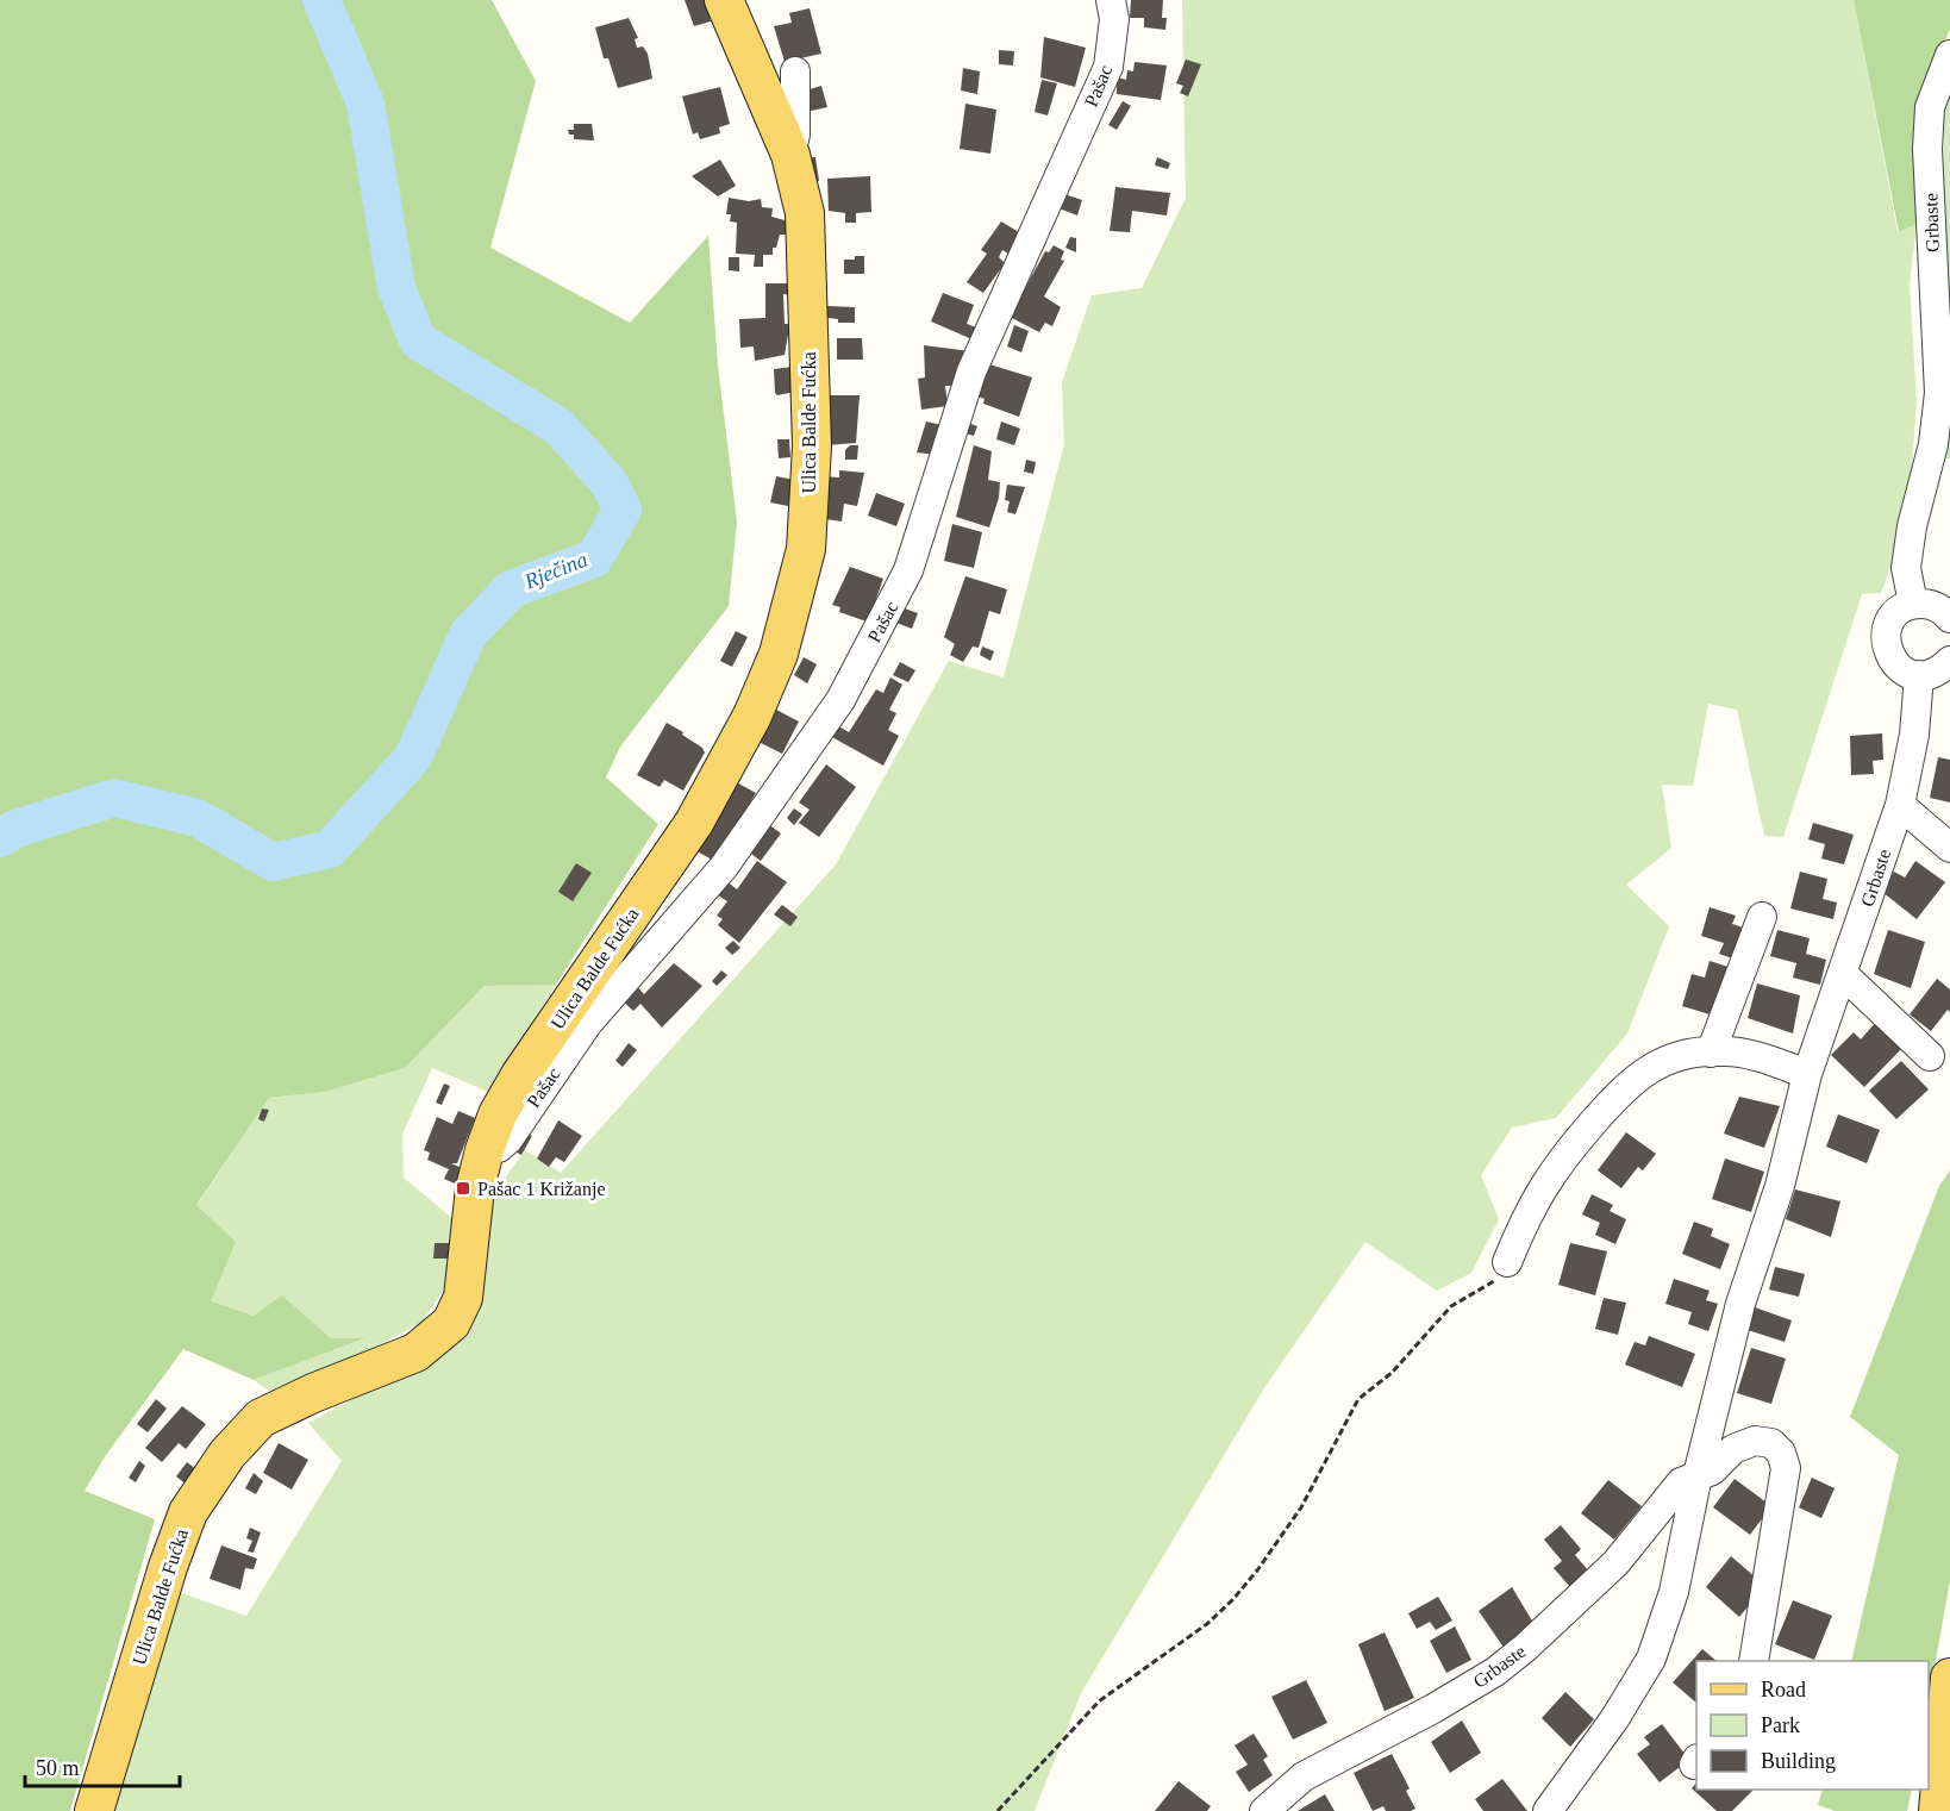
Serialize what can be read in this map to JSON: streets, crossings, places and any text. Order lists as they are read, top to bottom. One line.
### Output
{"streets":{"main road":["Ulica Balde Fućka"],"street":["Pašac","Grbaste"]},"crossings":[["Pašac","Ulica Balde Fućka"]],"water":["Rječina"],"places":{"transit":["Pašac 1 Križanje"]},"legend":["Road","Park","Building"],"scale_bar":"50 m"}
